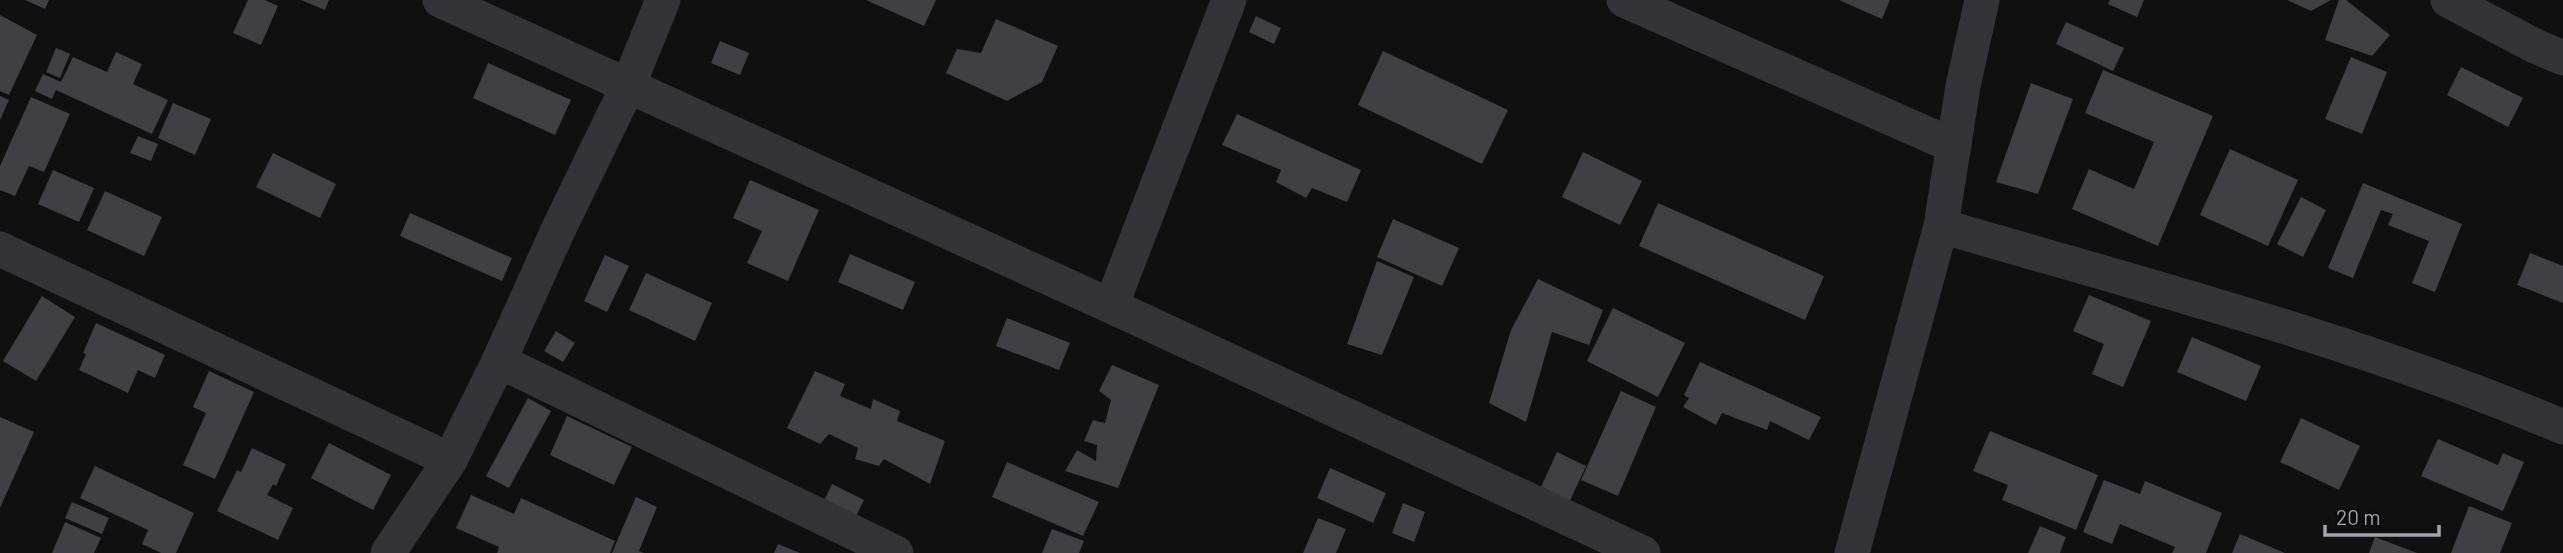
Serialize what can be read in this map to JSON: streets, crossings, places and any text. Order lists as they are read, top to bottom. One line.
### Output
{"scale_bar":"20 m"}
